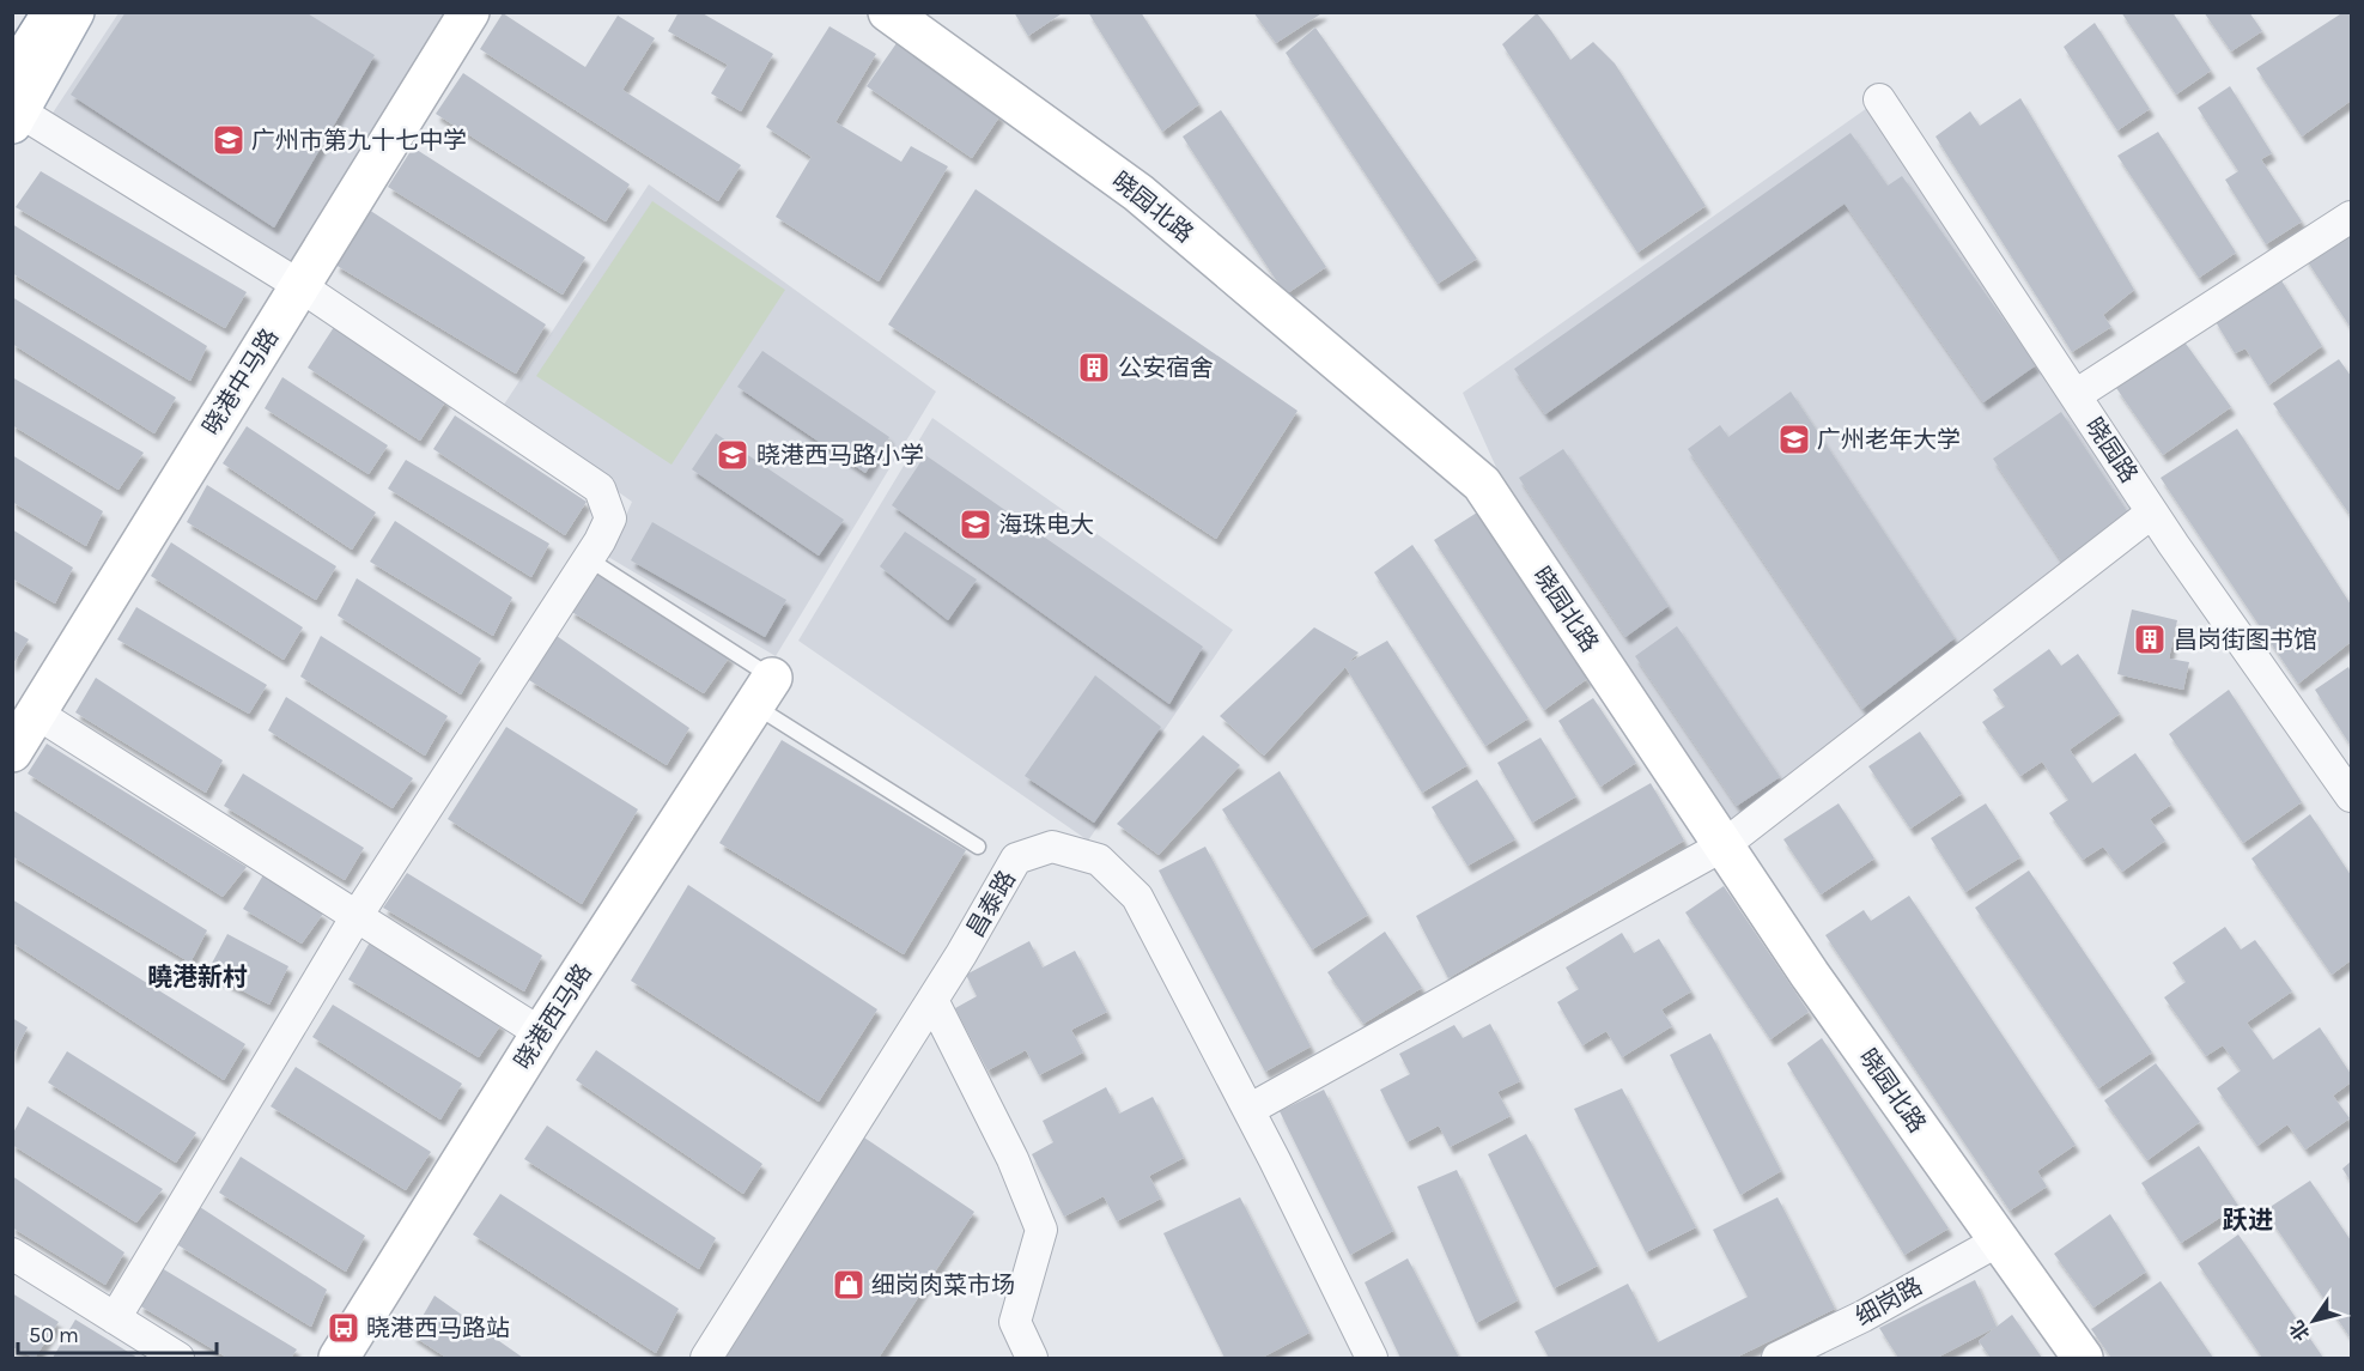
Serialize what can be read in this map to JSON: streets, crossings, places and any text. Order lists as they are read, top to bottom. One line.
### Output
{"streets":{"main road":["晓园北路","晓港中马路","晓港西马路"],"street":["晓园路","昌泰路","细岗路"]},"crossings":[["晓园北路","细岗路"]],"districts":["曉港新村","跃进"],"places":{"school or university":["广州市第九十七中学","广州老年大学","晓港西马路小学","海珠电大"],"building":["公安宿舍","昌岗街图书馆"],"shop":["细岗肉菜市场"],"bus stop":["晓港西马路站"]},"scale_bar":"50 m","north":"bottom left"}
